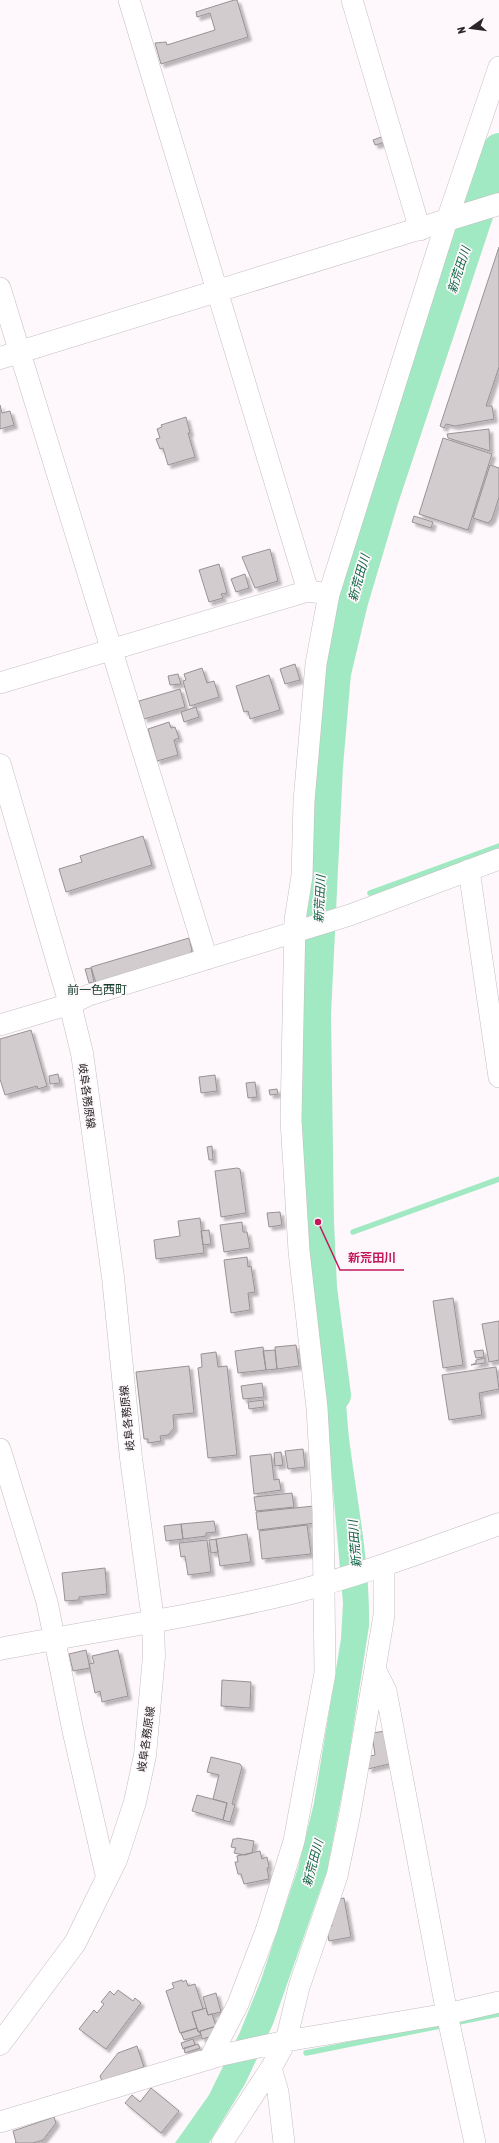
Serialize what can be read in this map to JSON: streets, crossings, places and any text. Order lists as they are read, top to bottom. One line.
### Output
{"streets":{"main road":["岐阜各務原線"]},"districts":["前一色西町"],"water":["新荒田川"],"places":["新荒田川"],"north":"left"}
